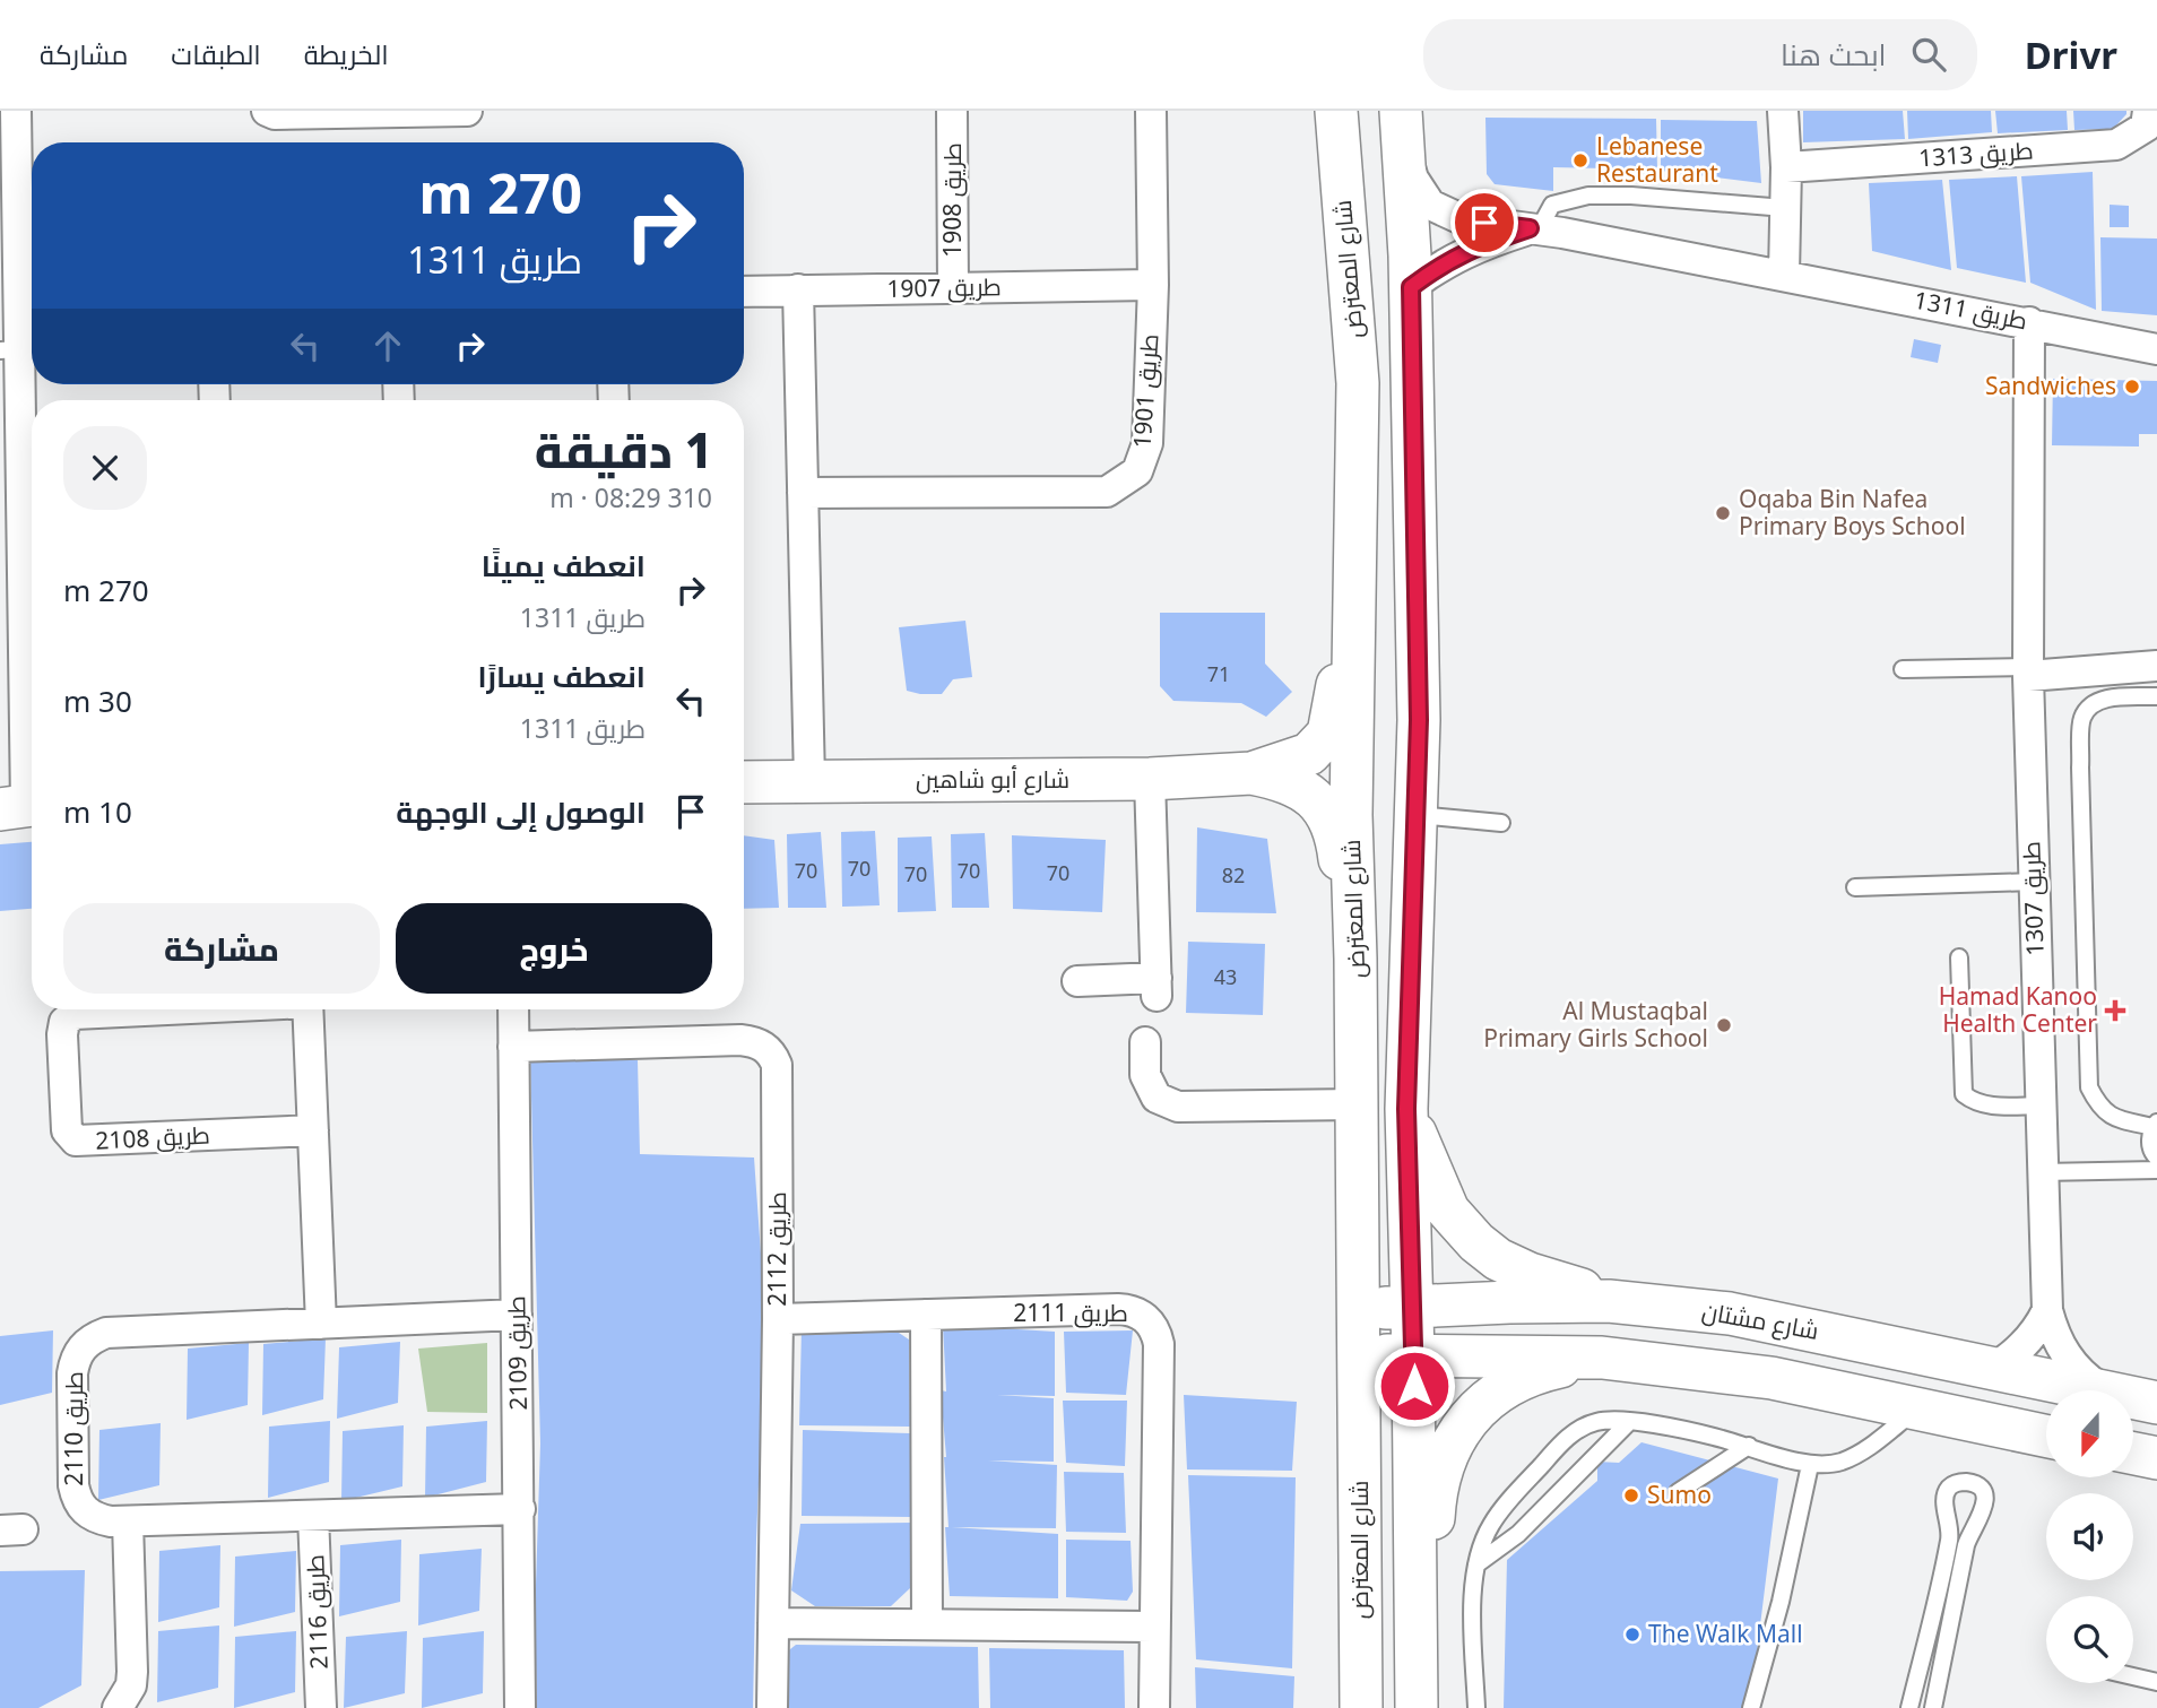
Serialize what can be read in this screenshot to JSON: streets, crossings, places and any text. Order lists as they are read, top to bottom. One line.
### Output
{"streets":{"street":["طريق 1313","طريق 1908","شارع المعترض","طريق 1907","طريق 1311","طريق 1901","شارع أبو شاهين","طريق 1307","طريق 2108","طريق 2112","طريق 2111","شارع مشتان","طريق 2109","طريق 2110","طريق 2116"]},"crossings":[["طريق 1908","طريق 1907"],["شارع المعترض","شارع أبو شاهين"],["شارع المعترض","شارع مشتان"],["طريق 1907","طريق 1901"],["طريق 1311","طريق 1307"],["طريق 1307","شارع مشتان"],["طريق 2108","طريق 2110"],["طريق 2112","طريق 2111"],["طريق 2112","طريق 2109"],["طريق 2109","طريق 2110"],["طريق 2110","طريق 2116"]],"places":{"other":["Lebanese Restaurant","Sandwiches","Oqaba Bin Nafea Primary Boys School","Al Mustaqbal Primary Girls School","Sumo","The Walk Mall"],"health":["Hamad Kanoo Health Center"]},"house_numbers":["71","70","70","70","70","70","82","43"],"north":"bottom","page":{"header":"Drivr","search":"ابحث هنا","nav":["الخريطة","الطبقات","مشاركة"],"turn":["270 m","طريق 1311"],"heading":["1 دقيقة","310 m · 08:29"],"list":[{"name":"انعطف يمينًا","note":"طريق 1311","value":"270 m"},{"name":"انعطف يسارًا","note":"طريق 1311","value":"30 m"},{"name":"الوصول إلى الوجهة","value":"10 m"}],"buttons":["خروج","مشاركة"]}}
